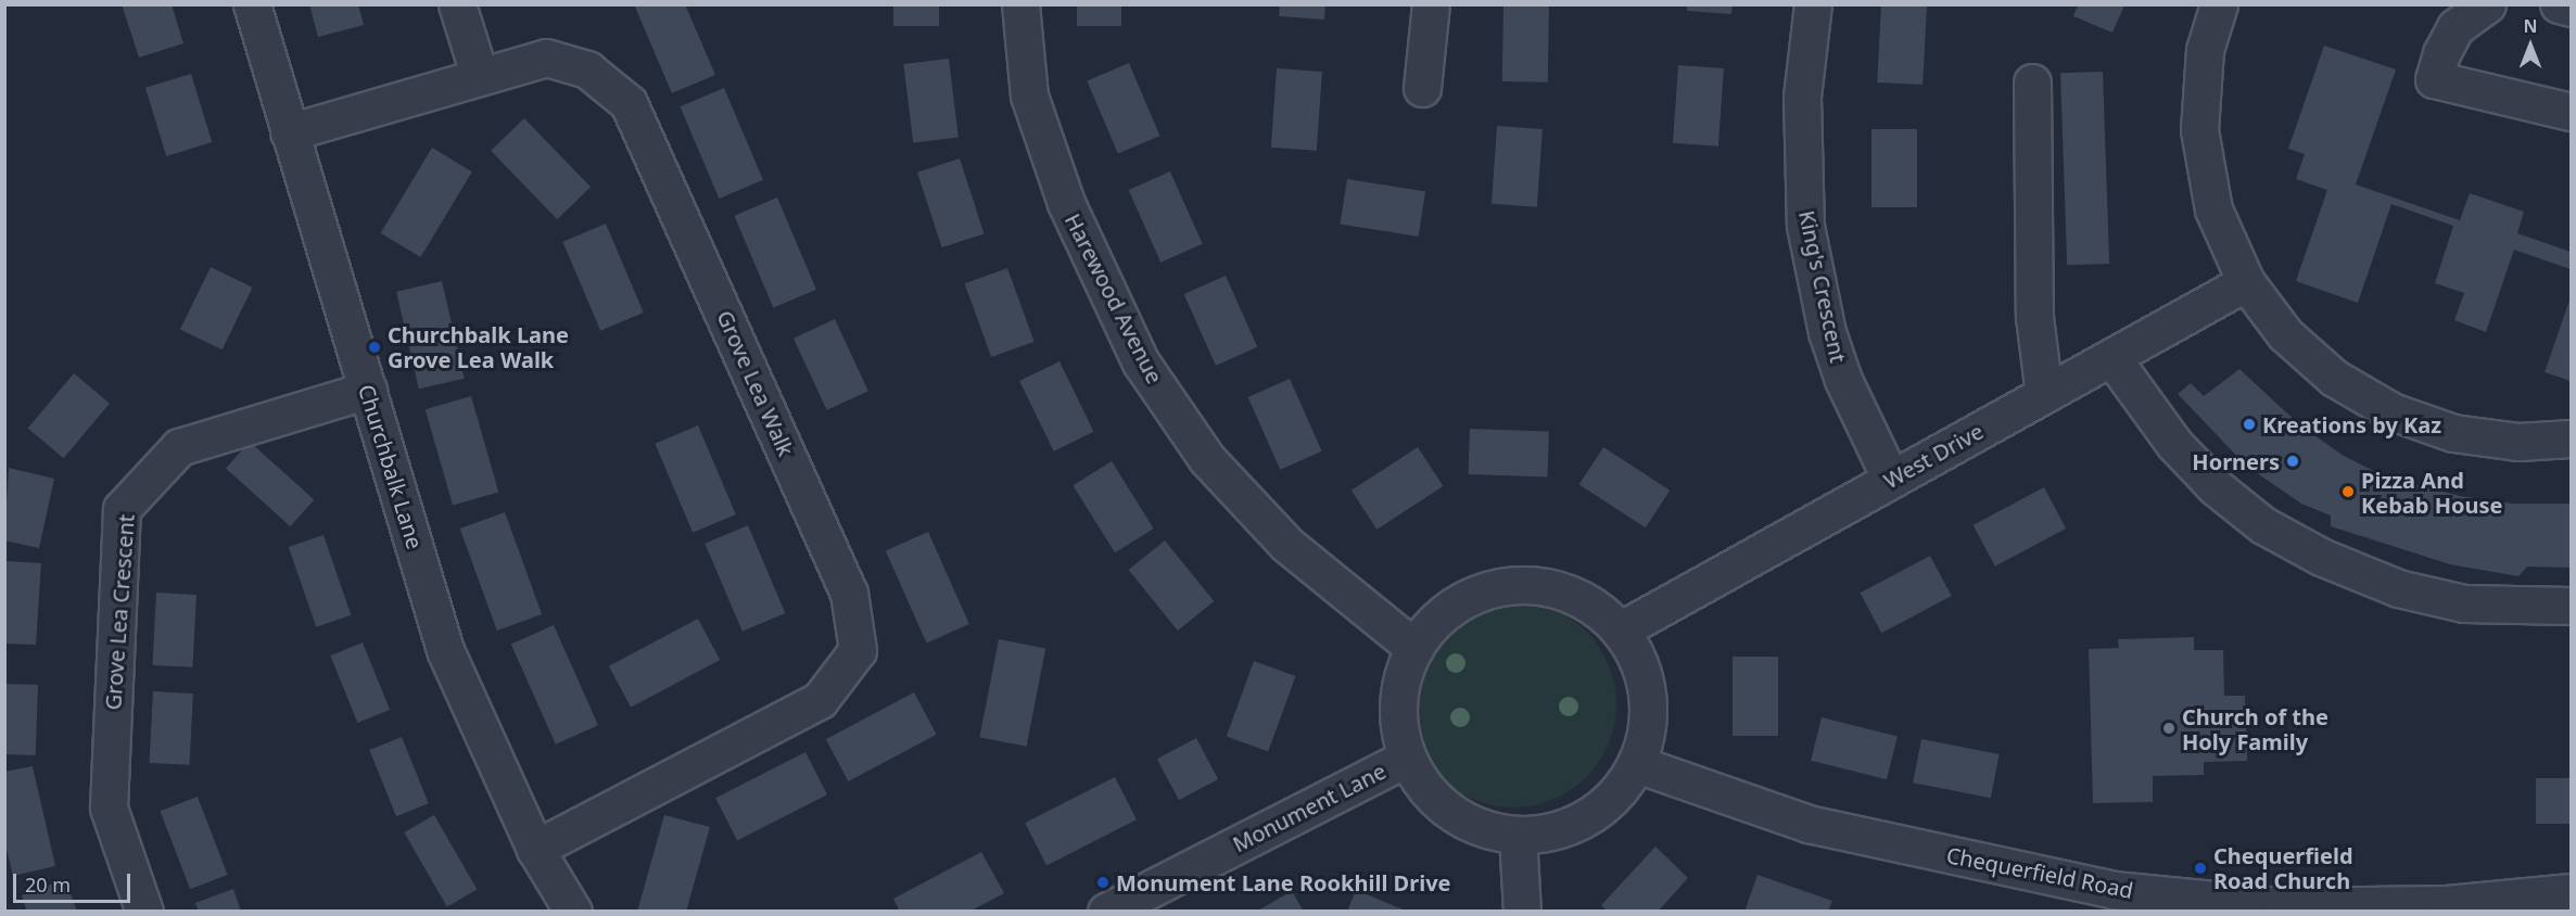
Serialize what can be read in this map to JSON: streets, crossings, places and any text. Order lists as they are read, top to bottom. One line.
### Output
{"streets":{"street":["King's Crescent","Harewood Avenue","Grove Lea Walk","West Drive","Churchbalk Lane","Grove Lea Crescent","Monument Lane","Chequerfield Road"]},"crossings":[["King's Crescent","West Drive"],["Grove Lea Walk","Churchbalk Lane"],["Churchbalk Lane","Grove Lea Crescent"]],"places":["Churchbalk Lane Grove Lea Walk","Kreations by Kaz","Horners","Pizza And Kebab House","Church of the Holy Family","Chequerfield Road Church","Monument Lane Rookhill Drive"],"scale_bar":"20 m","north":"top"}
